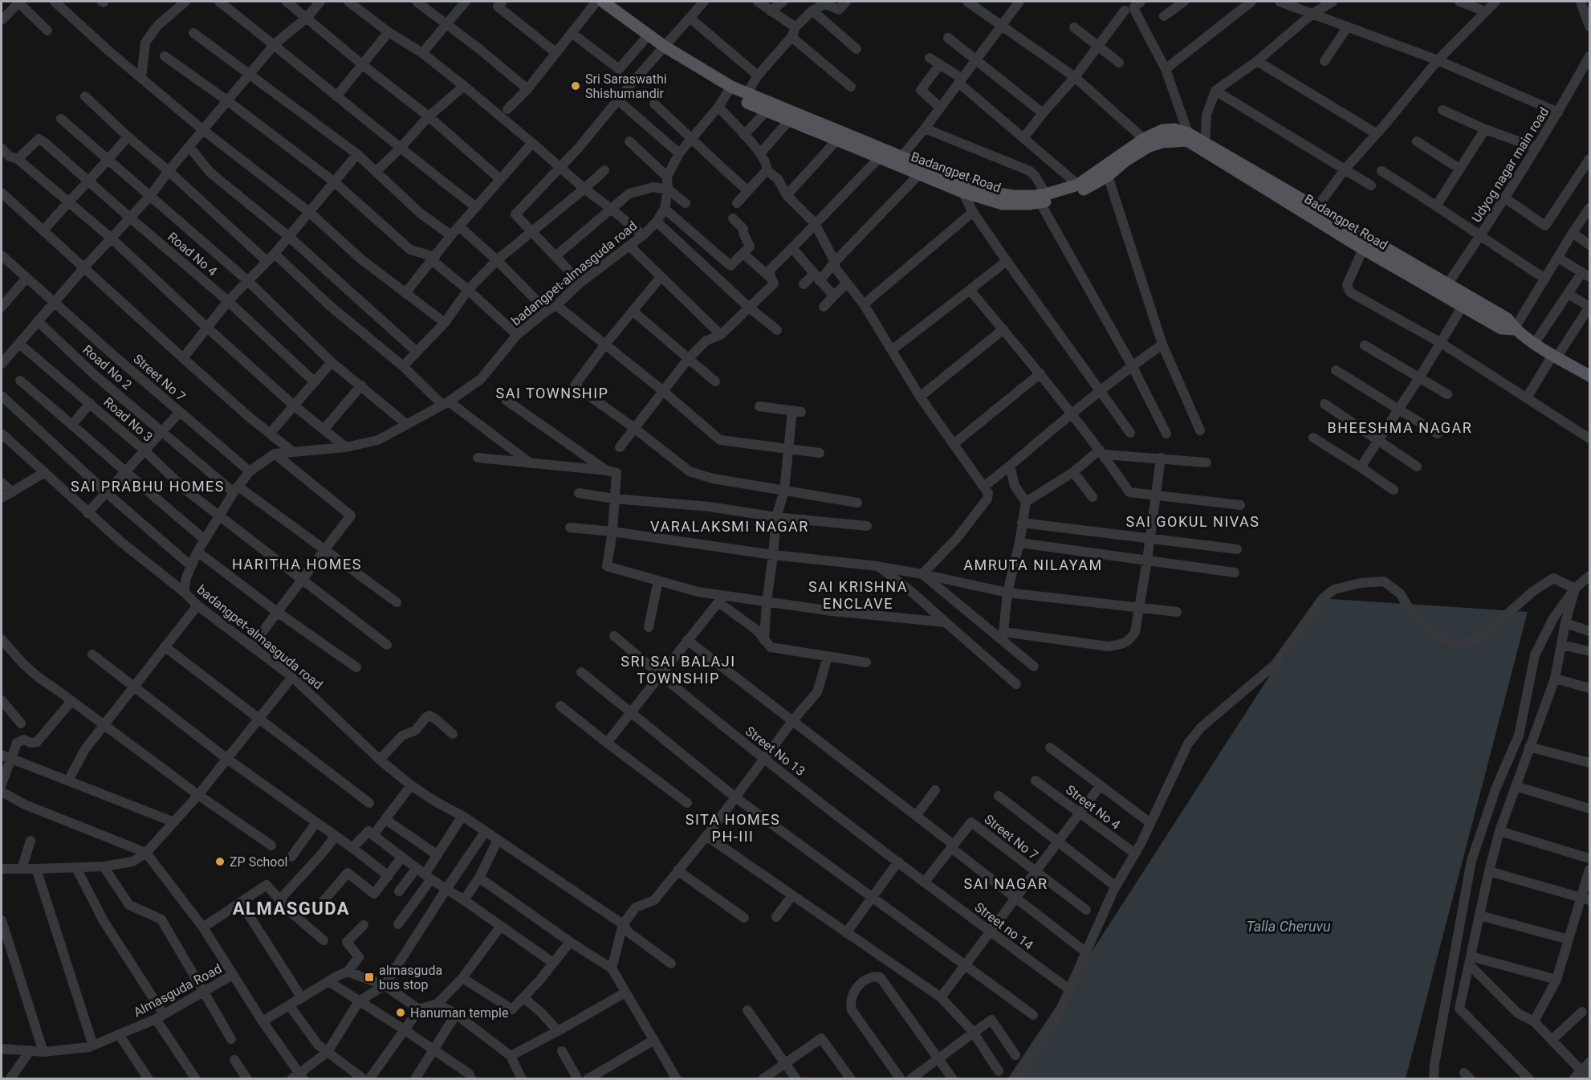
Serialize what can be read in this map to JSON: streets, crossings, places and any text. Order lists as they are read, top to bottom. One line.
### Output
{"streets":{"main road":["Badangpet Road"],"street":["Udyog nagar main road","Road No 4","badangpet-almasguda road","Road No 2","Street No 7","Road No 3","Street No 13","Street No 4","Street no 14","Almasguda Road"]},"crossings":[["Udyog nagar main road","Badangpet Road"],["badangpet-almasguda road","Road No 2"],["badangpet-almasguda road","Street No 7"],["badangpet-almasguda road","Road No 3"],["Street No 13","Street no 14"]],"districts":["SAI TOWNSHIP","BHEESHMA NAGAR","SAI PRABHU HOMES","SAI GOKUL NIVAS","VARALAKSMI NAGAR","HARITHA HOMES","AMRUTA NILAYAM","SAI KRISHNA ENCLAVE","SRI SAI BALAJI TOWNSHIP","SITA HOMES PH-III","SAI NAGAR","ALMASGUDA"],"water":["Talla Cheruvu"],"places":{"other":["Sri Saraswathi Shishumandir","ZP School","Hanuman temple"],"transit":["almasguda bus stop"]}}
